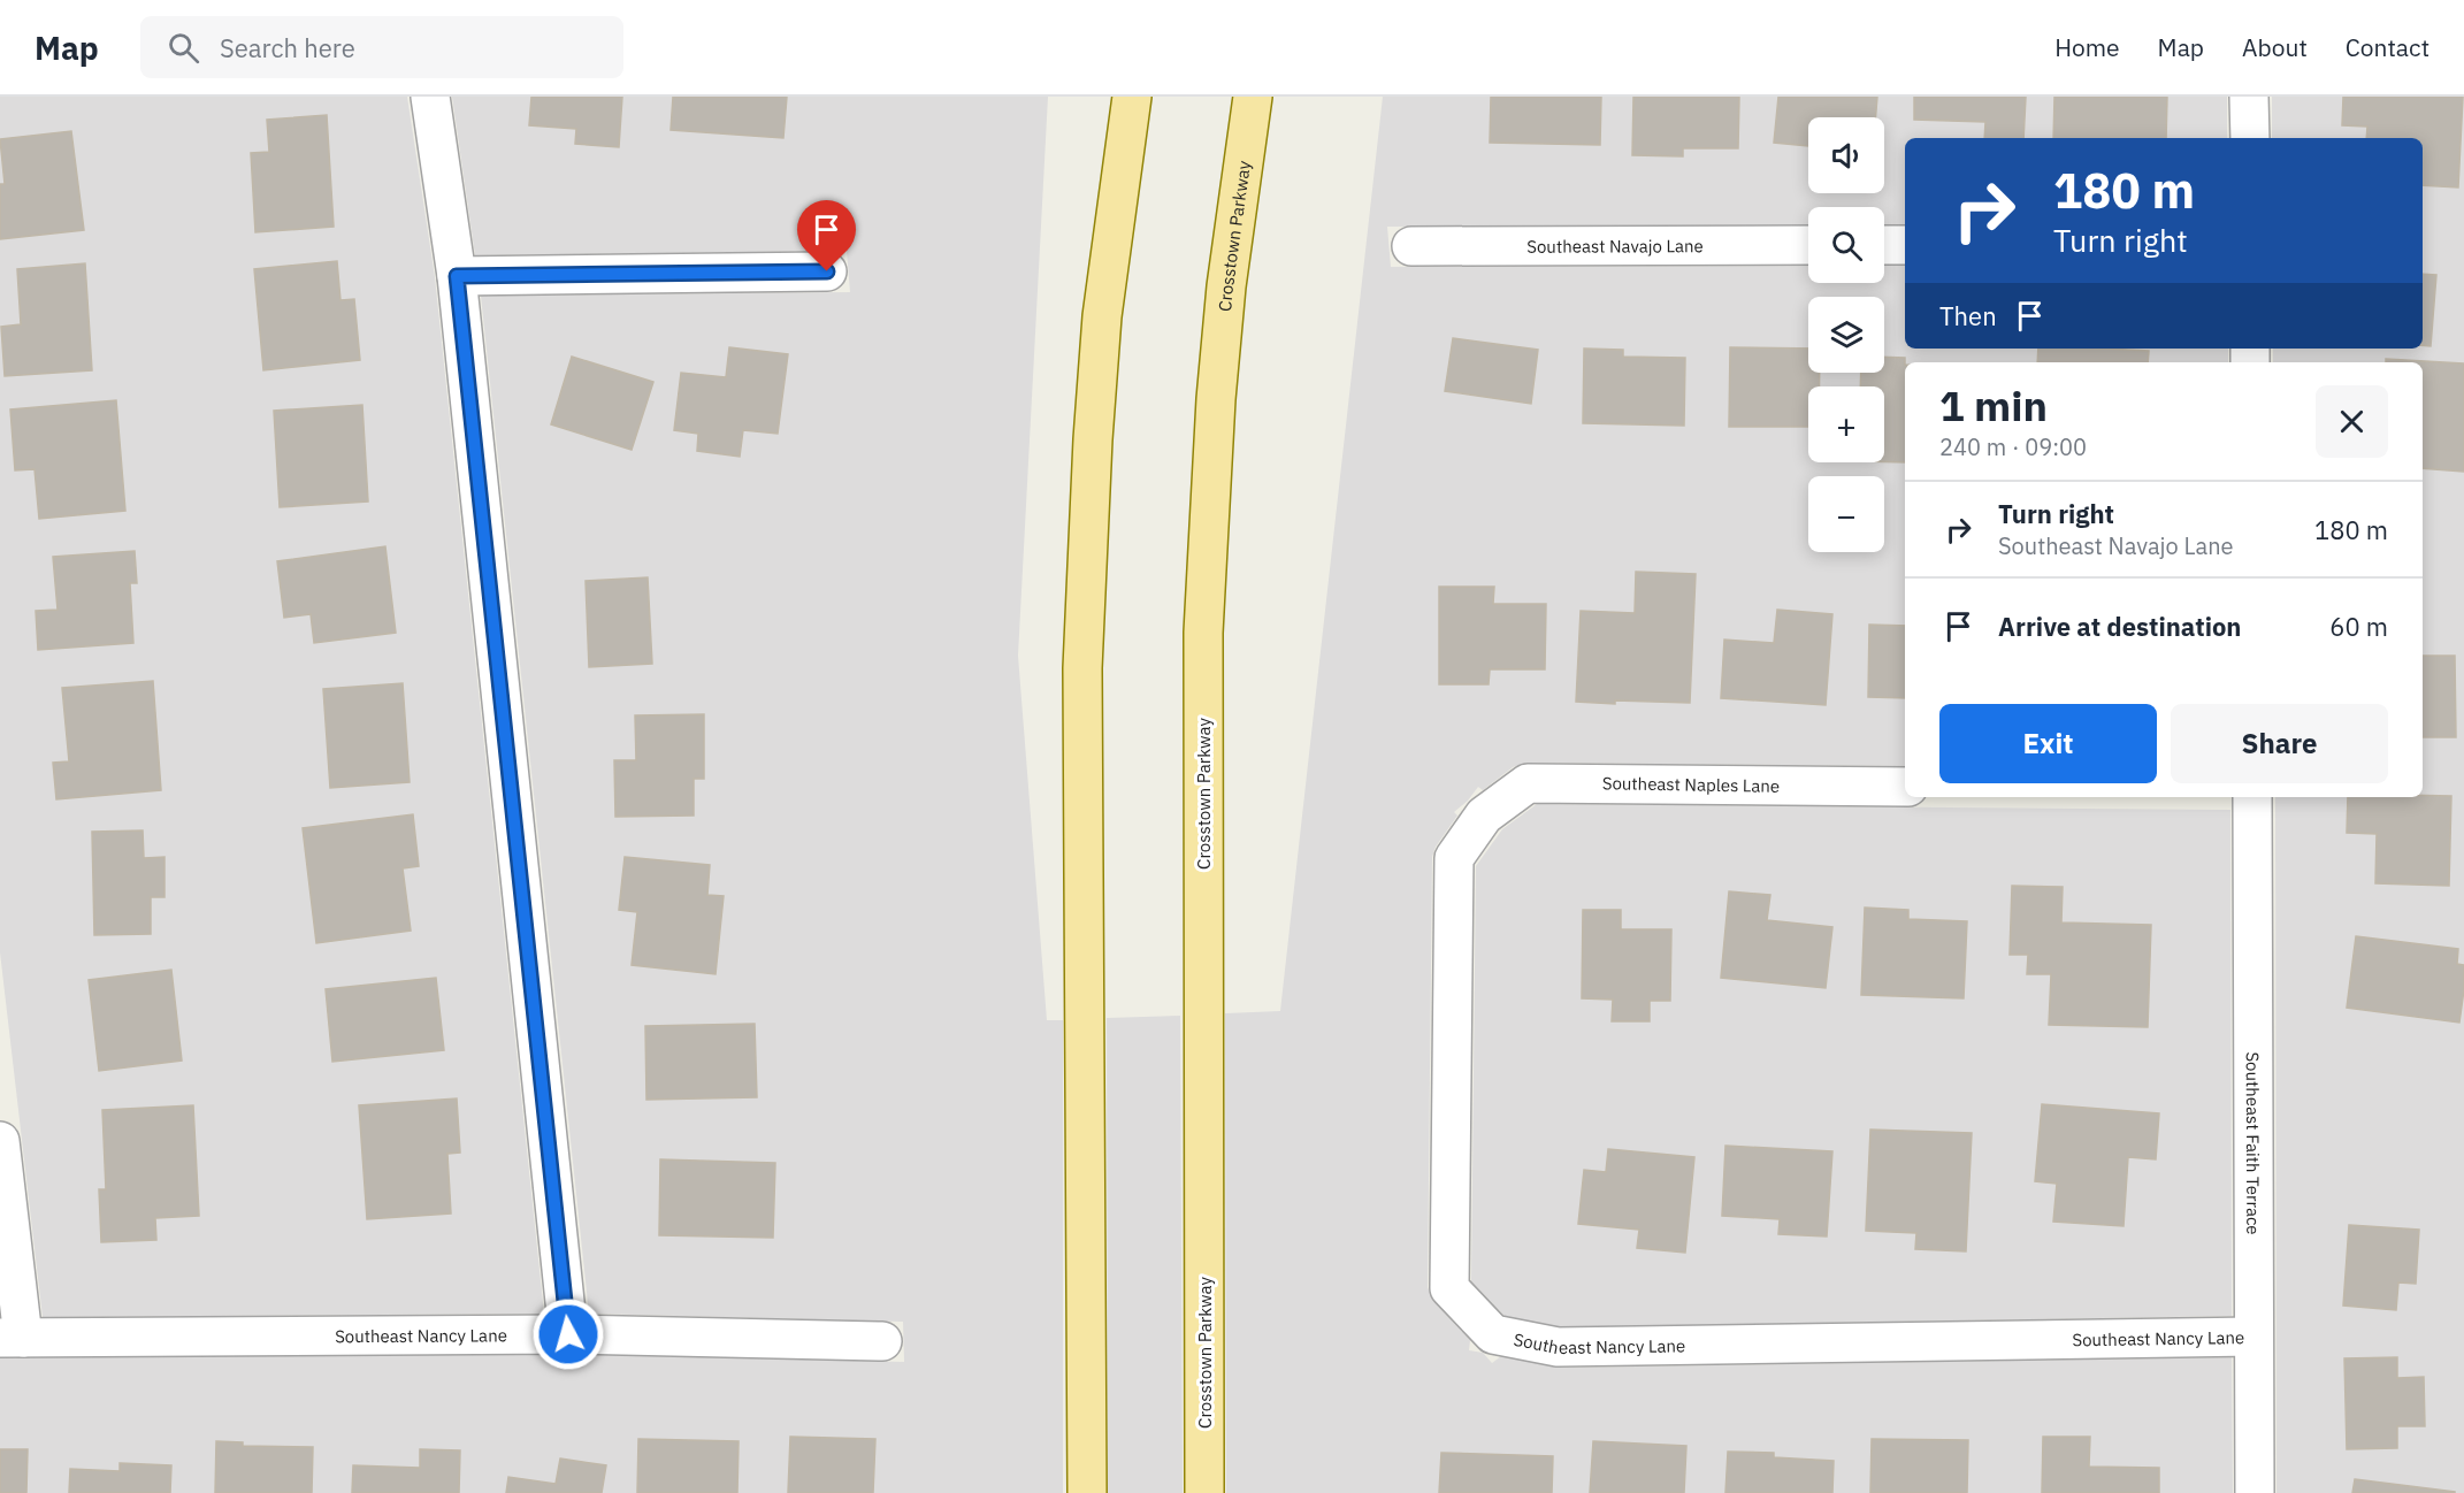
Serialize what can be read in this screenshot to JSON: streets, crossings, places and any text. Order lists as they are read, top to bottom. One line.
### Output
{"streets":{"main road":["Crosstown Parkway"],"street":["Southeast Navajo Lane","Southeast Naples Lane","Southeast Faith Terrace","Southeast Nancy Lane"]},"crossings":[["Southeast Naples Lane","Southeast Nancy Lane"],["Southeast Faith Terrace","Southeast Nancy Lane"]],"page":{"header":"Map","search":"Search here","nav":["Home","Map","About","Contact"],"map_buttons":["+","−"],"turn":["180 m","Turn right"],"then":"Then","heading":["1 min","240 m · 09:00"],"list":[{"name":"Turn right","note":"Southeast Navajo Lane","value":"180 m"},{"name":"Arrive at destination","value":"60 m"}],"buttons":["Exit","Share"]}}
